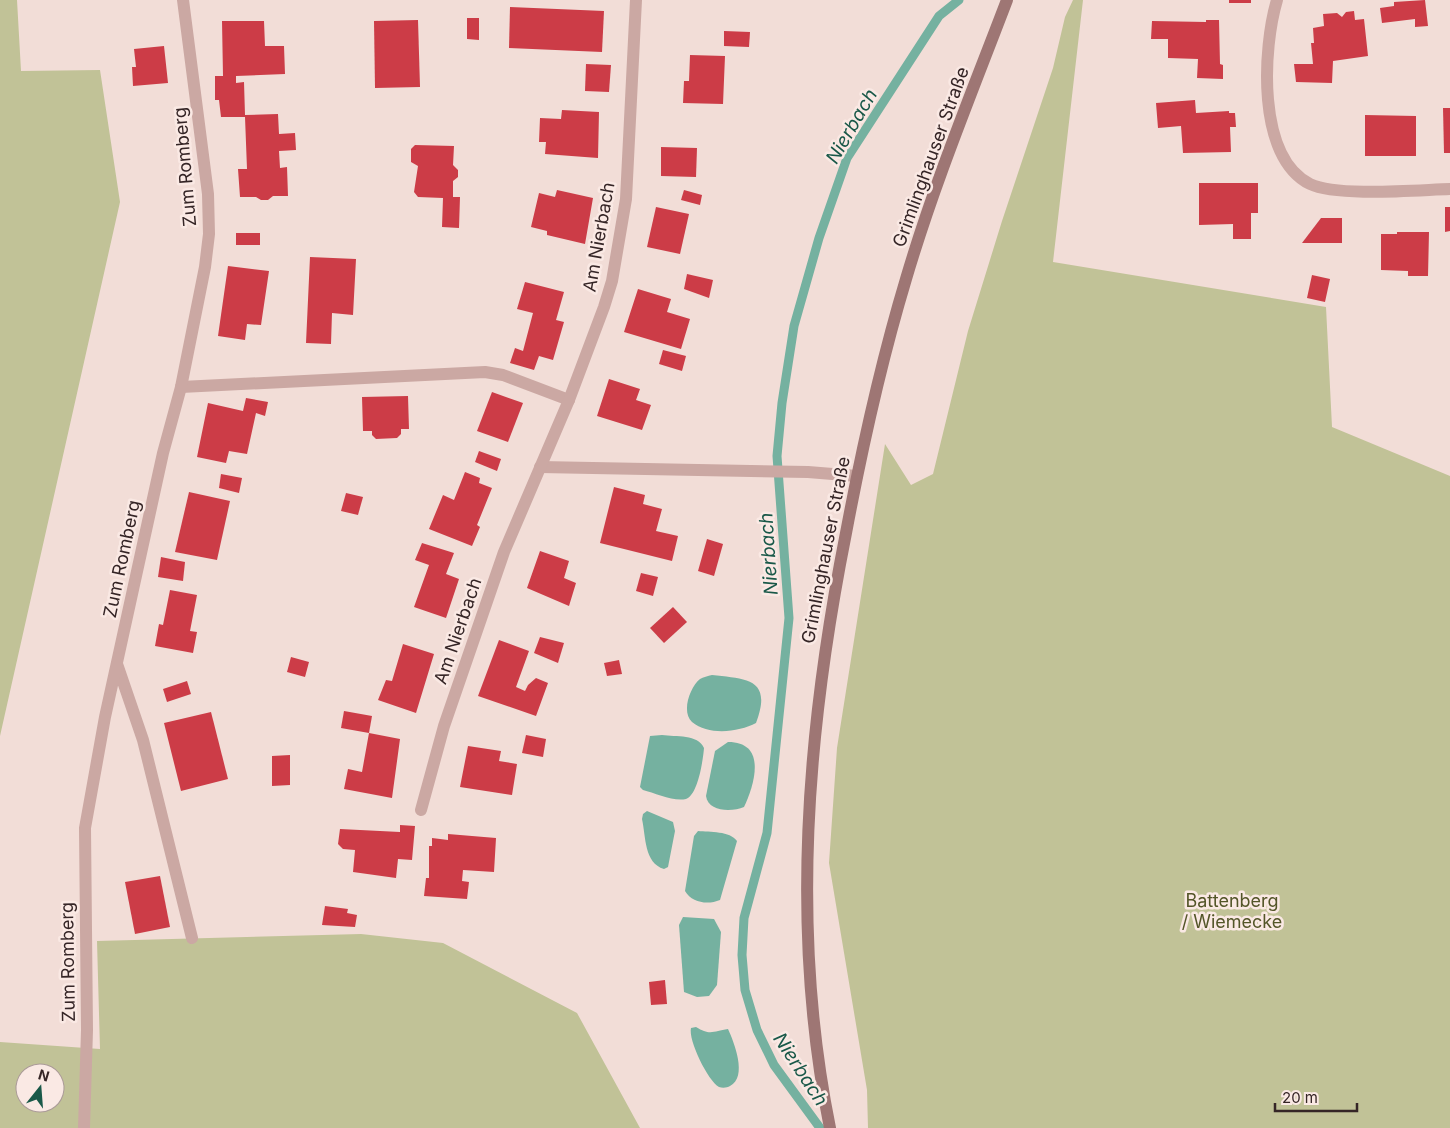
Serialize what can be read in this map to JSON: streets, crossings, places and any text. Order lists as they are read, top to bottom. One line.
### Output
{"streets":{"main road":["Grimlinghauser Straße"],"street":["Zum Romberg","Am Nierbach"]},"water":["Nierbach"],"parks":["Battenberg / Wiemecke"],"scale_bar":"20 m","north":"top"}
